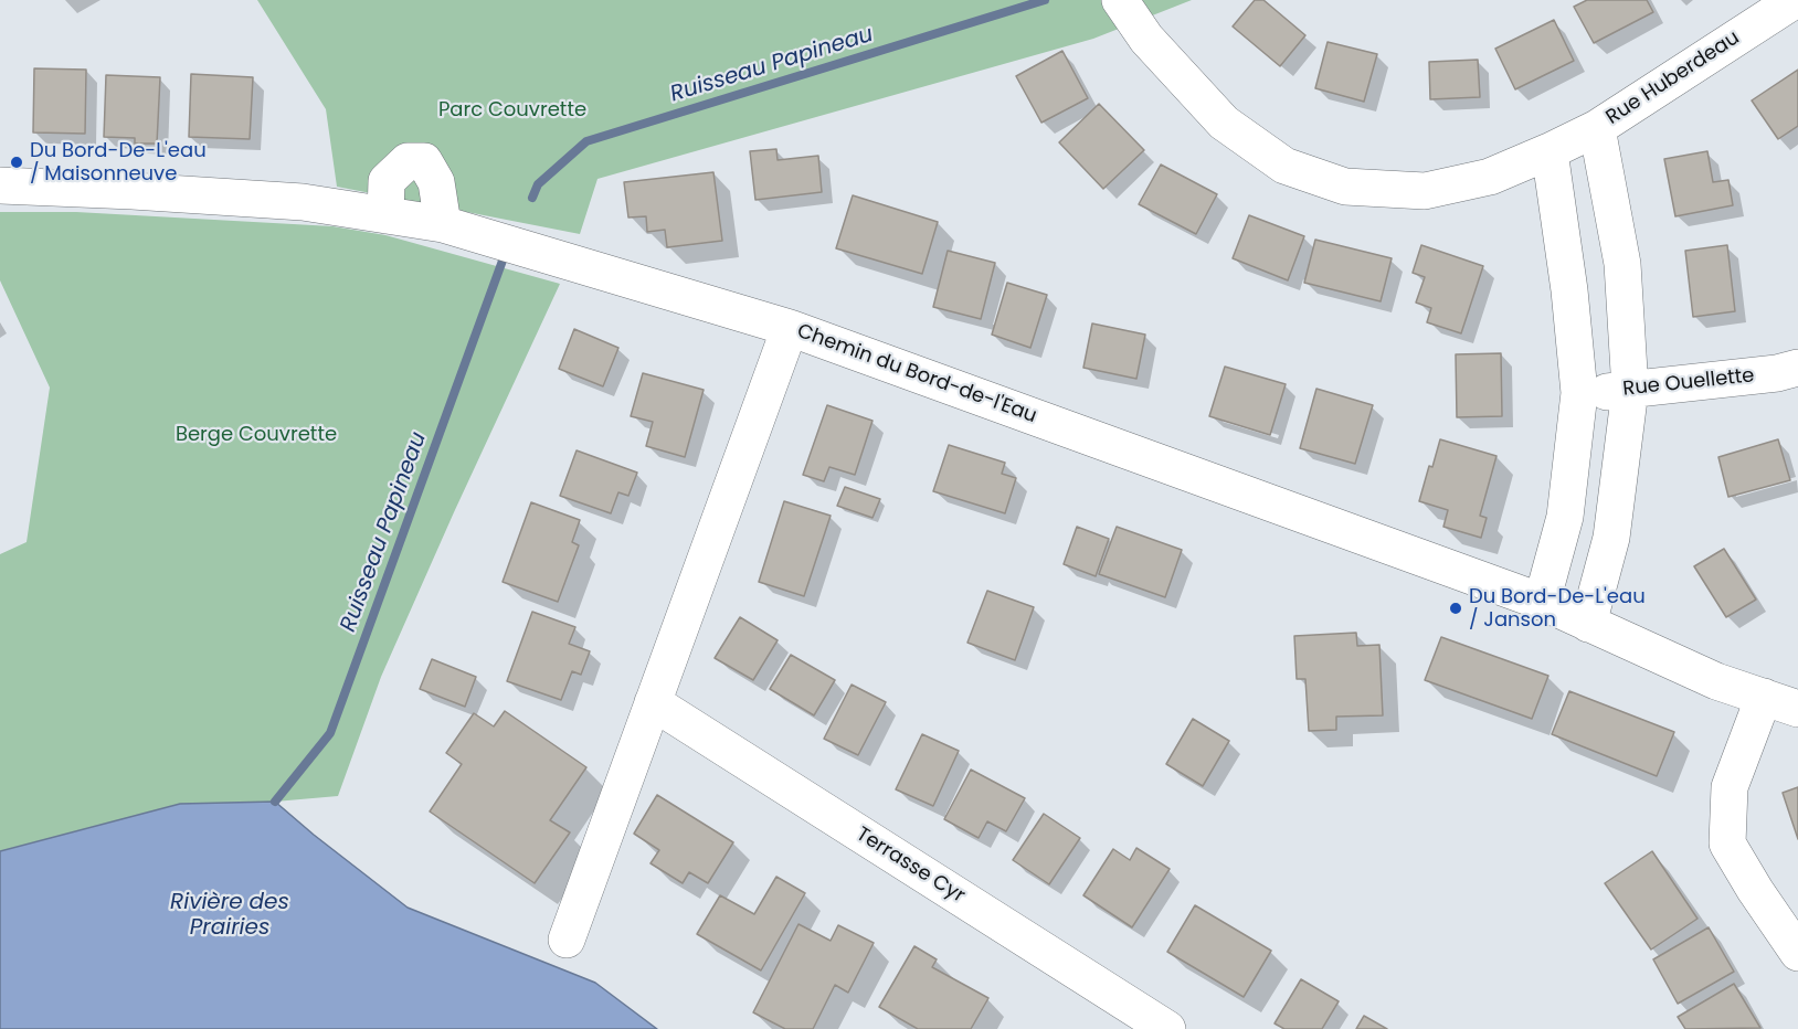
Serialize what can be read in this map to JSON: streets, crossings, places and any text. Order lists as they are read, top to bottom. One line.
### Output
{"streets":{"street":["Rue Huberdeau","Chemin du Bord-de-l'Eau","Rue Ouellette","Terrasse Cyr"]},"water":["Ruisseau Papineau","Rivière des Prairies"],"parks":["Parc Couvrette","Berge Couvrette"],"places":["Du Bord-De-L'eau / Maisonneuve","Du Bord-De-L'eau / Janson"]}
